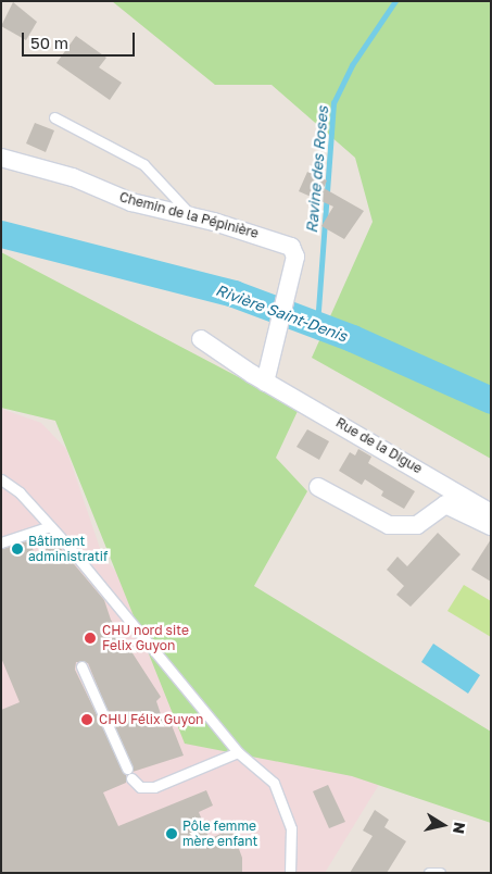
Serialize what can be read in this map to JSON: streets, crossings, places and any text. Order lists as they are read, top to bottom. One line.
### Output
{"streets":{"street":["Chemin de la Pépinière","Rue de la Digue"]},"crossings":[["Chemin de la Pépinière","Rue de la Digue"]],"water":["Ravine des Roses","Rivière Saint-Denis"],"places":["Bâtiment administratif","CHU nord site Felix Guyon","CHU Félix Guyon","Pôle femme mère enfant"],"scale_bar":"50 m","north":"right"}
